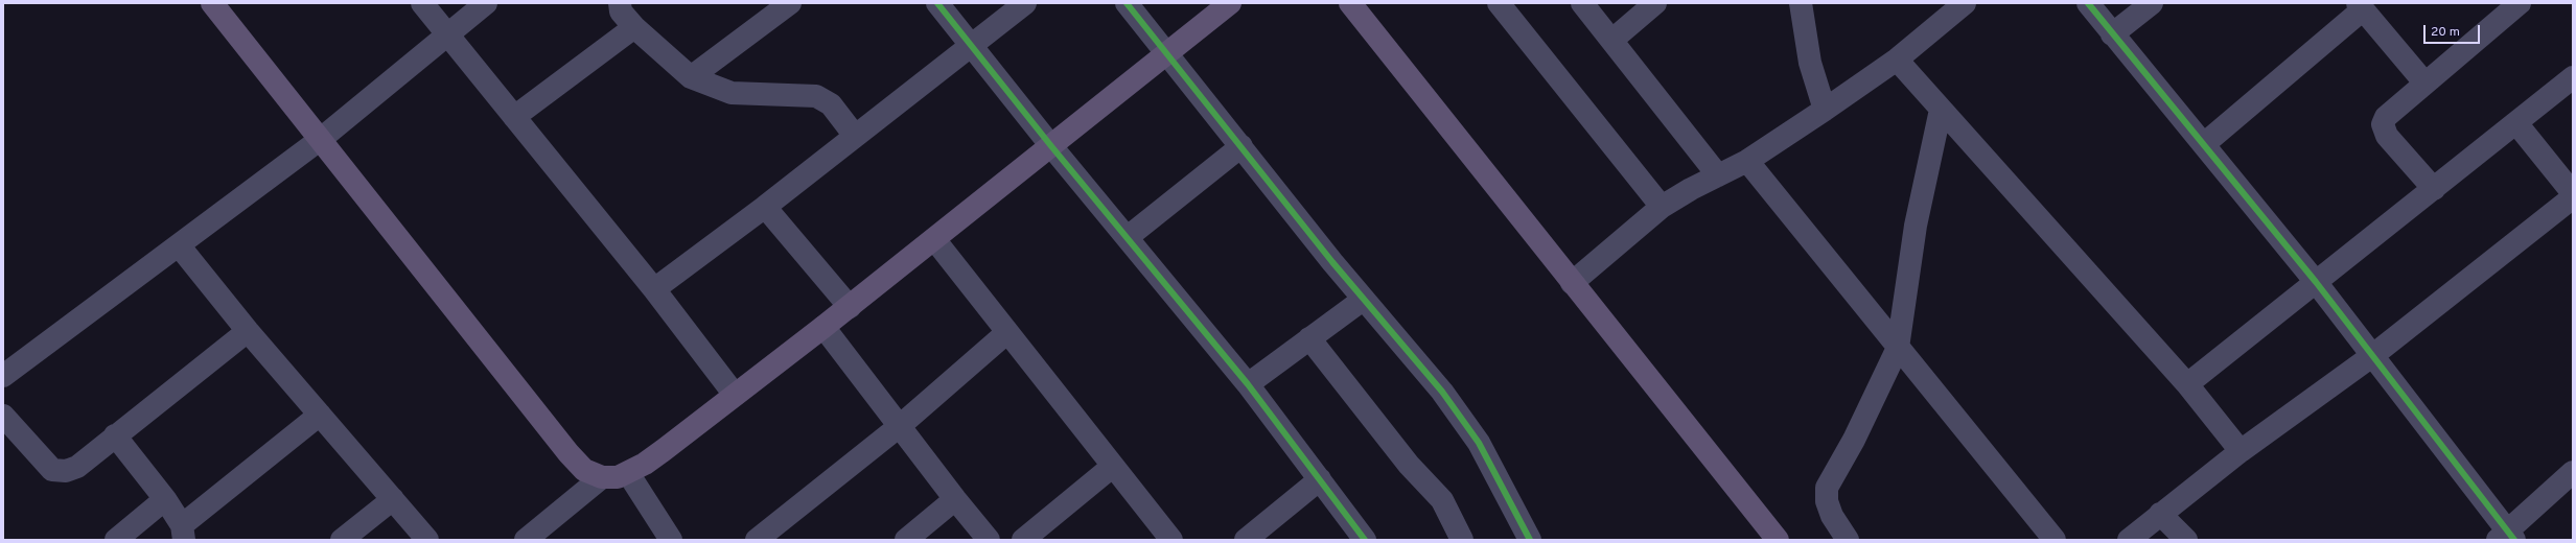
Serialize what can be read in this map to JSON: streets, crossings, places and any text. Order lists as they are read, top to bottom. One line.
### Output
{"scale_bar":"20 m"}
